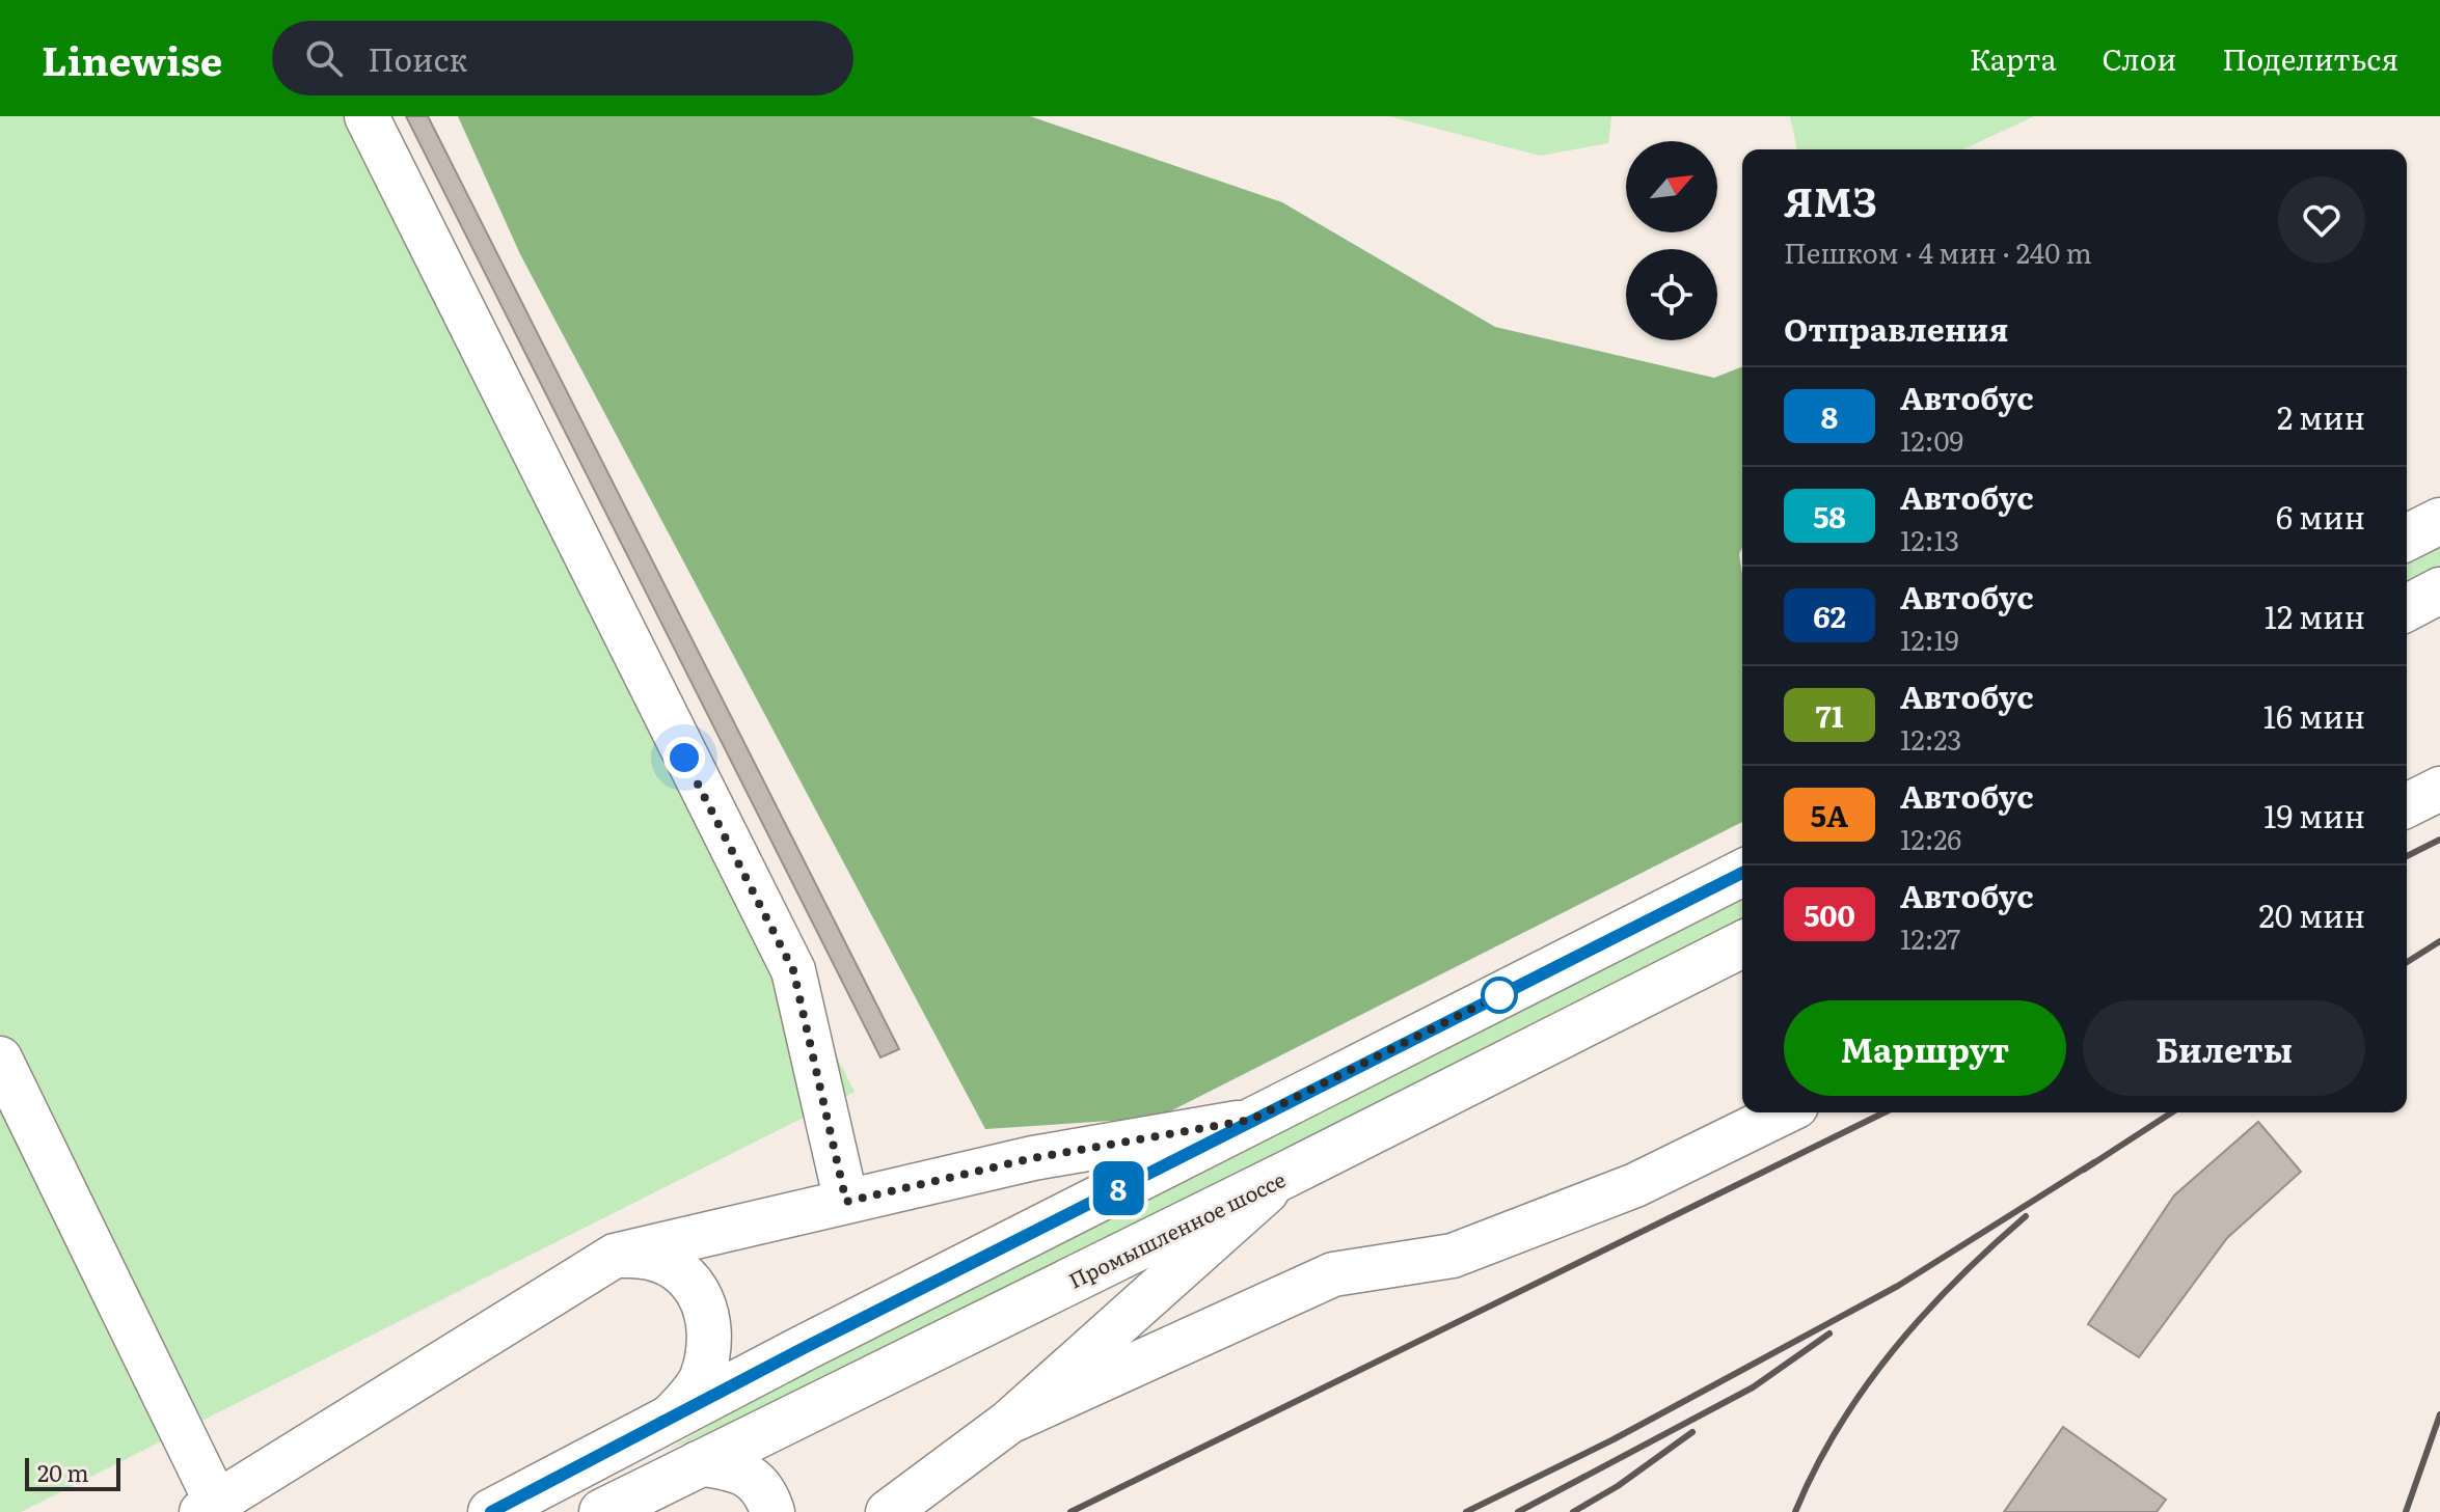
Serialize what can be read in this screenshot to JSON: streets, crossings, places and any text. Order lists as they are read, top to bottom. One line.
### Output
{"streets":{"main road":["Промышленное шоссе"]},"lines":["bus line 8"],"scale_bar":"20 m","north":"top right","page":{"header":"Linewise","search":"Поиск","nav":["Карта","Слои","Поделиться"],"on_map":"8","heading":[["ЯМЗ","Пешком · 4 мин · 240 m"],"Отправления"],"list":[{"mark":"8","name":"Автобус","note":"12:09","value":"2 мин"},{"mark":"58","name":"Автобус","note":"12:13","value":"6 мин"},{"mark":"62","name":"Автобус","note":"12:19","value":"12 мин"},{"mark":"71","name":"Автобус","note":"12:23","value":"16 мин"},{"mark":"5А","name":"Автобус","note":"12:26","value":"19 мин"},{"mark":"500","name":"Автобус","note":"12:27","value":"20 мин"}],"buttons":["Маршрут","Билеты"],"scale":"20 m"}}
